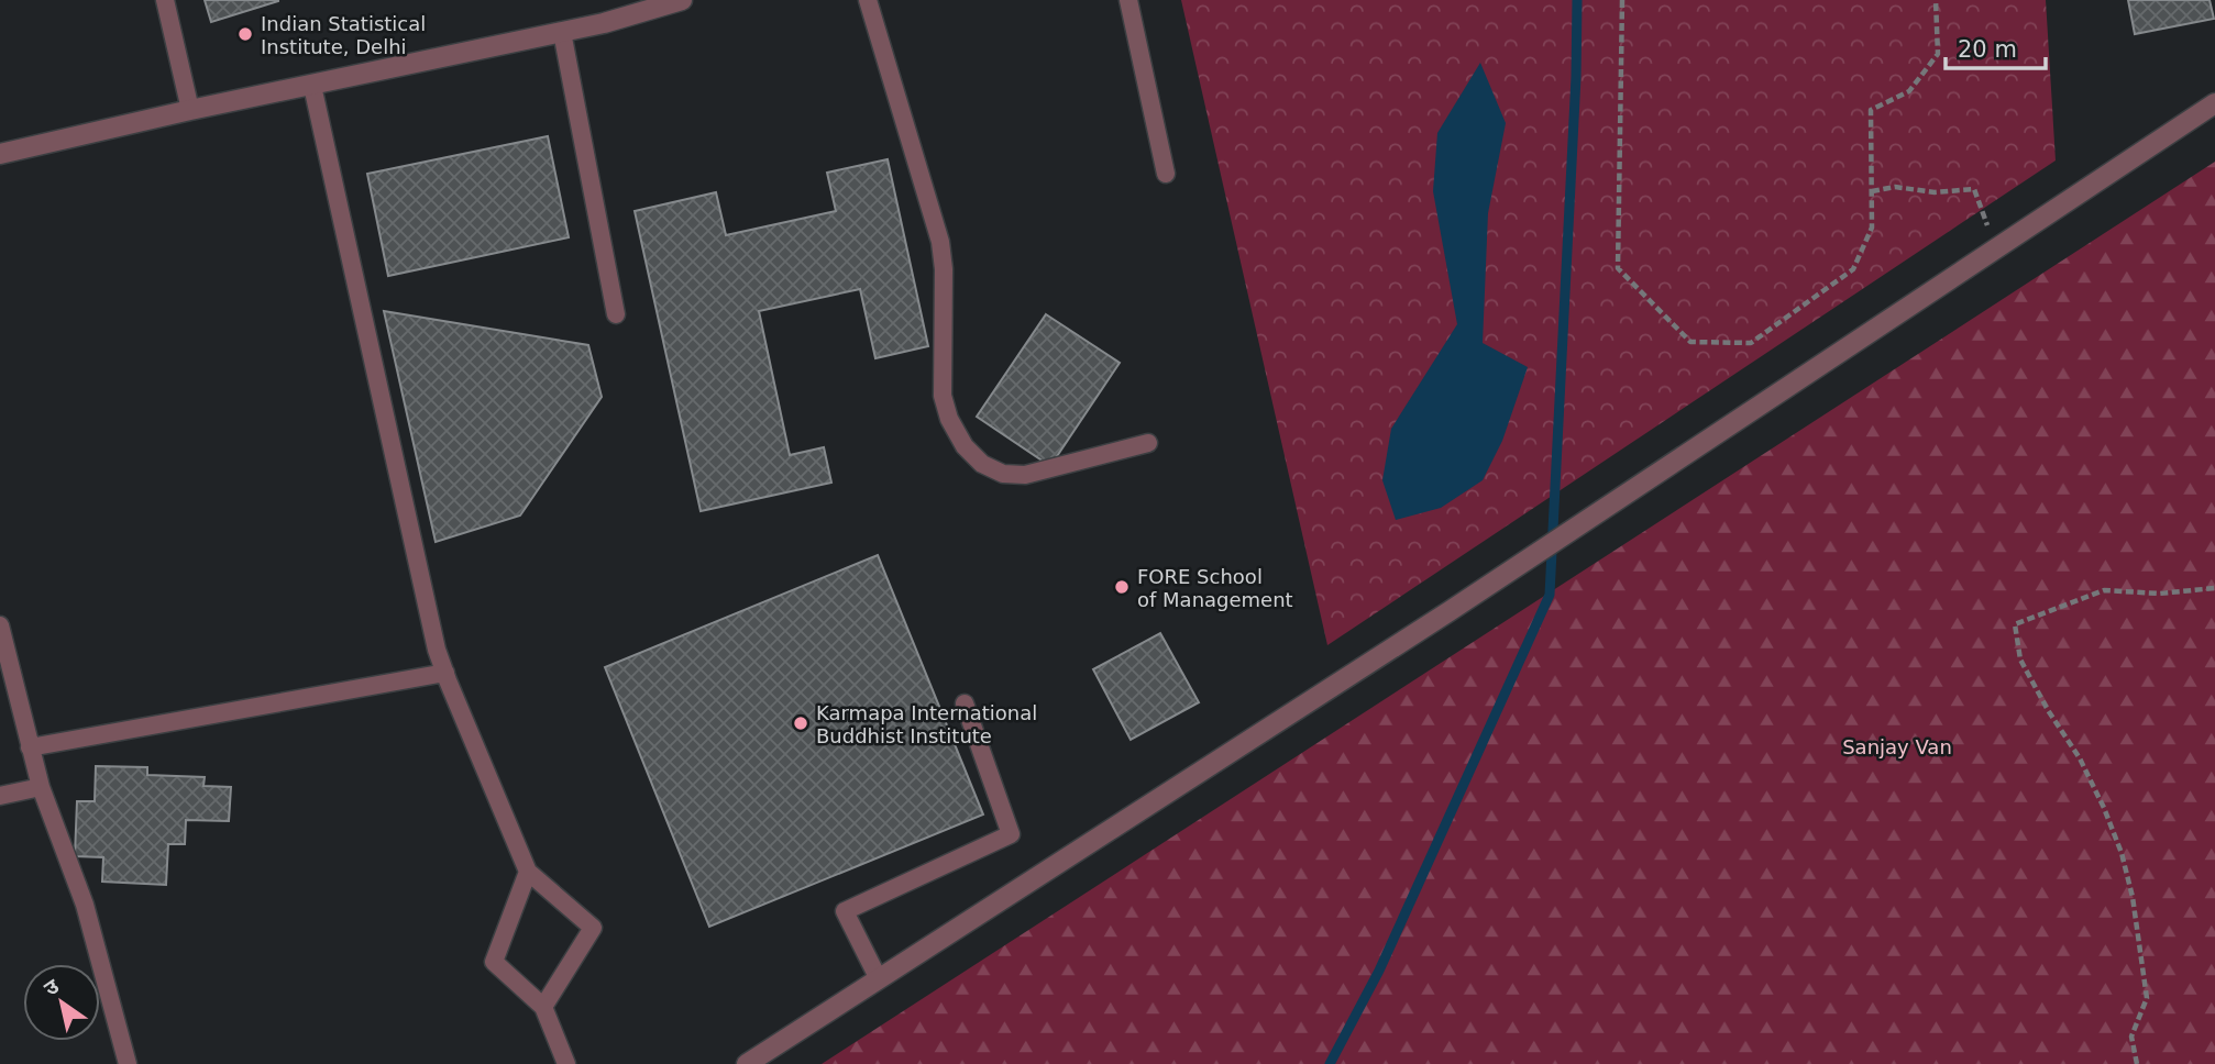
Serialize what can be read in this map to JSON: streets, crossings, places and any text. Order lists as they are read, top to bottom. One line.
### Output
{"parks":["Sanjay Van"],"places":["Indian Statistical Institute, Delhi","FORE School of Management","Karmapa International Buddhist Institute"],"scale_bar":"20 m","north":"top left"}
